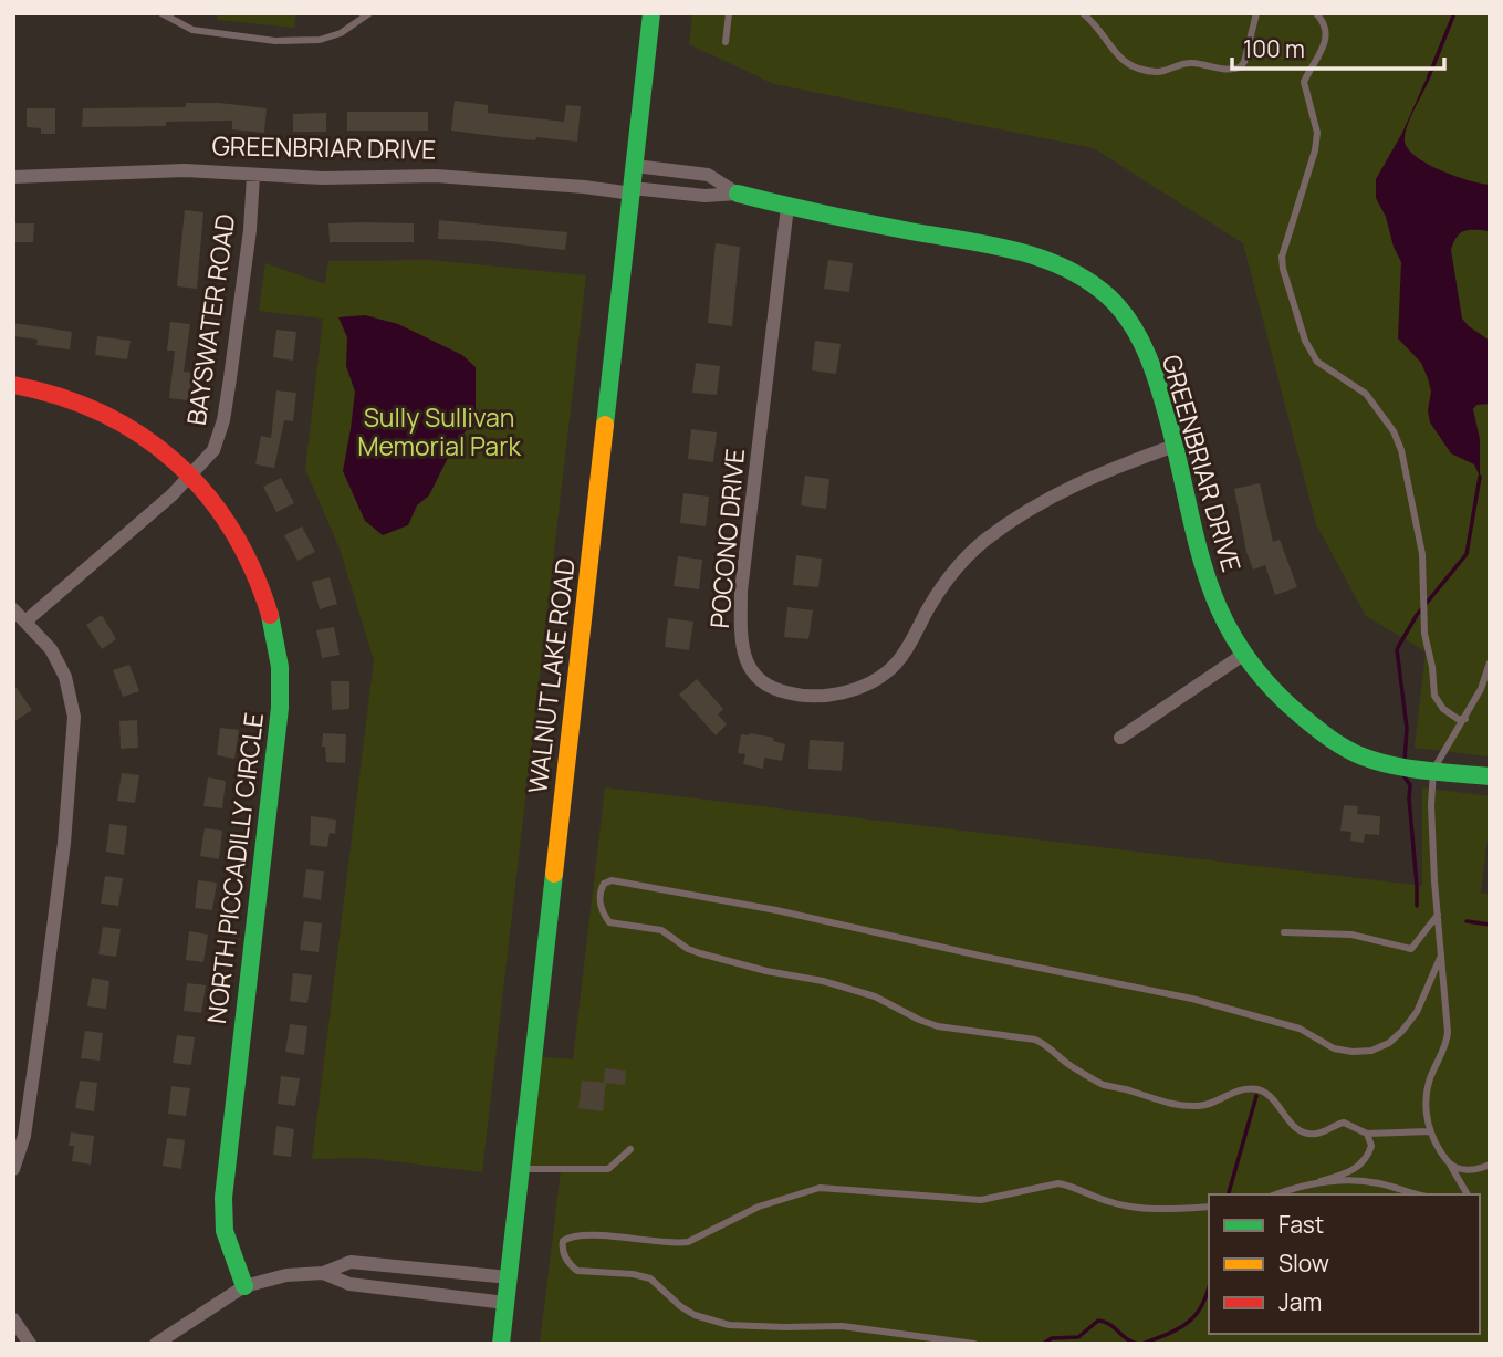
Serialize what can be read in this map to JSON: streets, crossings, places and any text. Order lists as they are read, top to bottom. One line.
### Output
{"streets":{"street":["GREENBRIAR DRIVE","BAYSWATER ROAD","POCONO DRIVE","WALNUT LAKE ROAD","NORTH PICCADILLY CIRCLE"]},"crossings":[["GREENBRIAR DRIVE","BAYSWATER ROAD"],["GREENBRIAR DRIVE","POCONO DRIVE"],["GREENBRIAR DRIVE","WALNUT LAKE ROAD"],["BAYSWATER ROAD","NORTH PICCADILLY CIRCLE"]],"parks":["Sully Sullivan Memorial Park"],"legend":["Fast","Slow","Jam"],"scale_bar":"100 m"}
